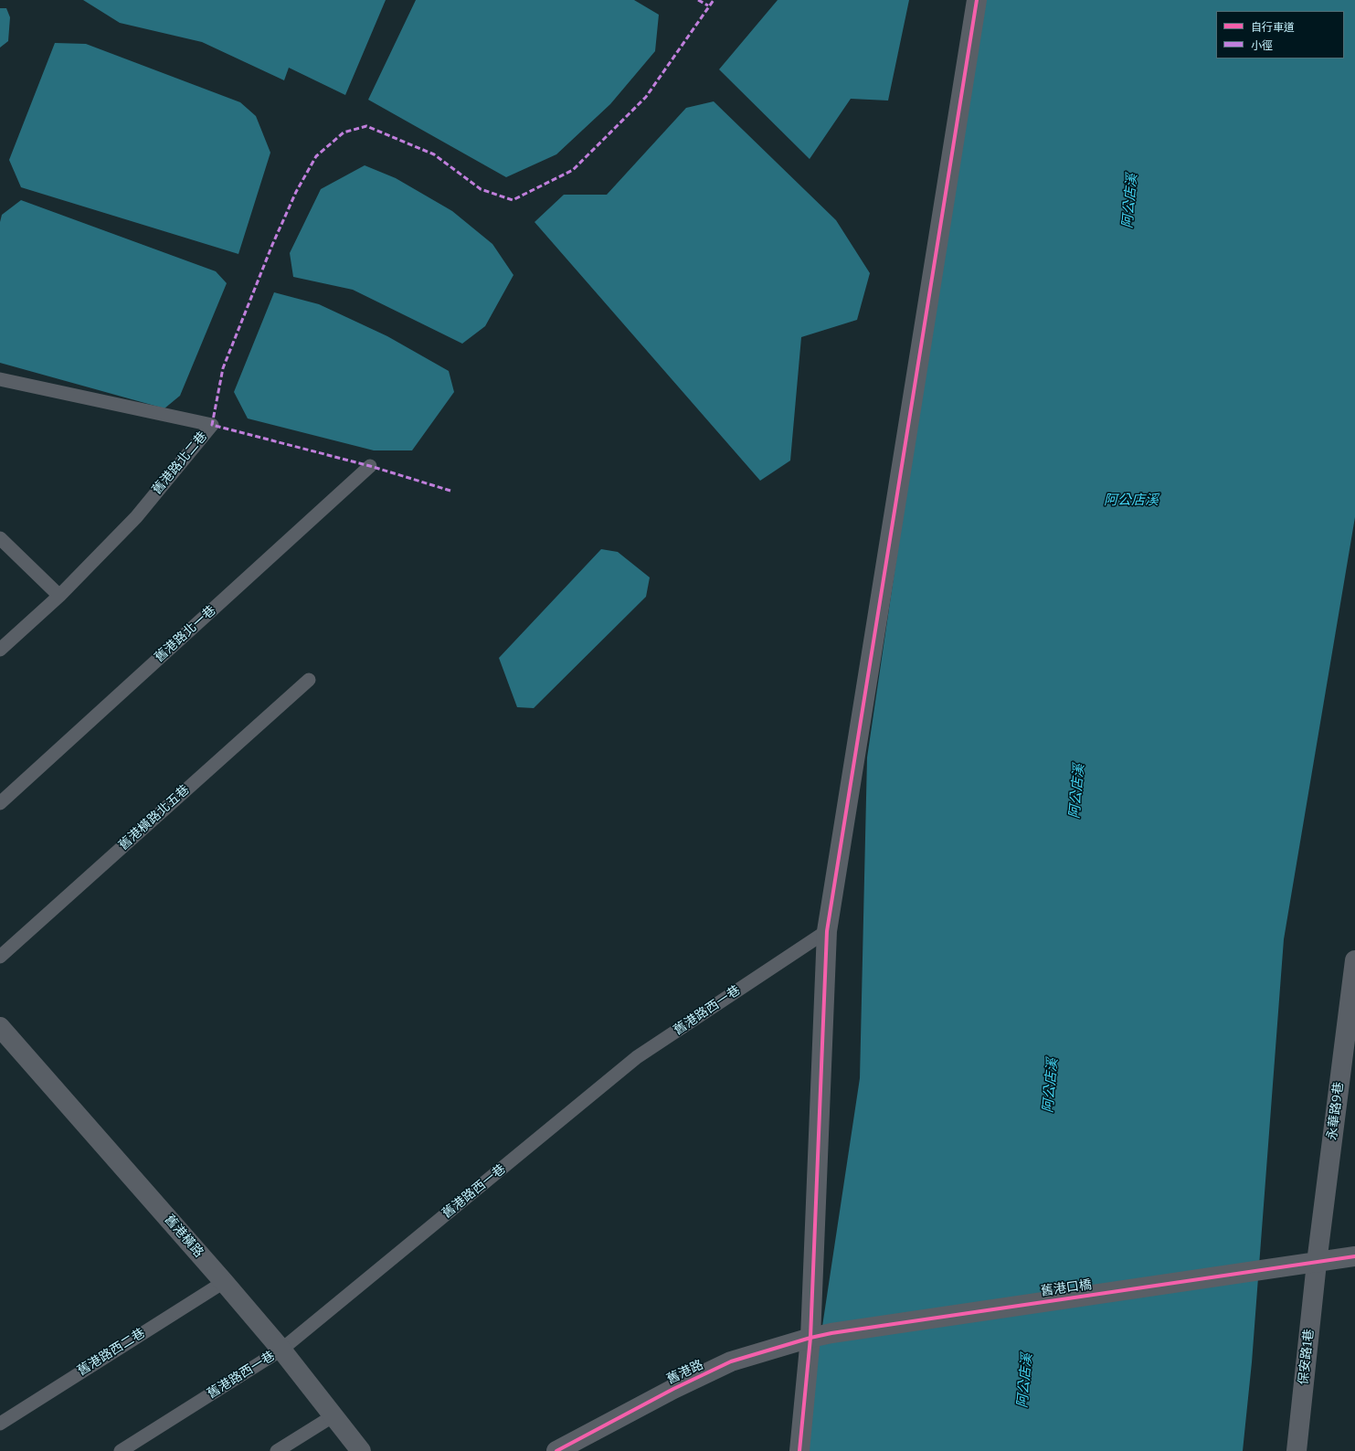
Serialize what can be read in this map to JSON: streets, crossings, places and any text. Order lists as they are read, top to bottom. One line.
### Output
{"streets":{"street":["永華路9巷","舊港橫路","舊港口橋","保安路1巷","舊港路"],"lane":["舊港路北二巷","舊港路北一巷","舊港橫路北五巷","舊港路西一巷","舊港路西二巷"]},"crossings":[["舊港路西一巷","舊港橫路"],["永華路9巷","舊港口橋"],["永華路9巷","保安路1巷"],["舊港橫路","舊港路西二巷"],["舊港口橋","保安路1巷"],["舊港口橋","舊港路"]],"water":["阿公店溪"],"legend":["自行車道","小徑"]}
